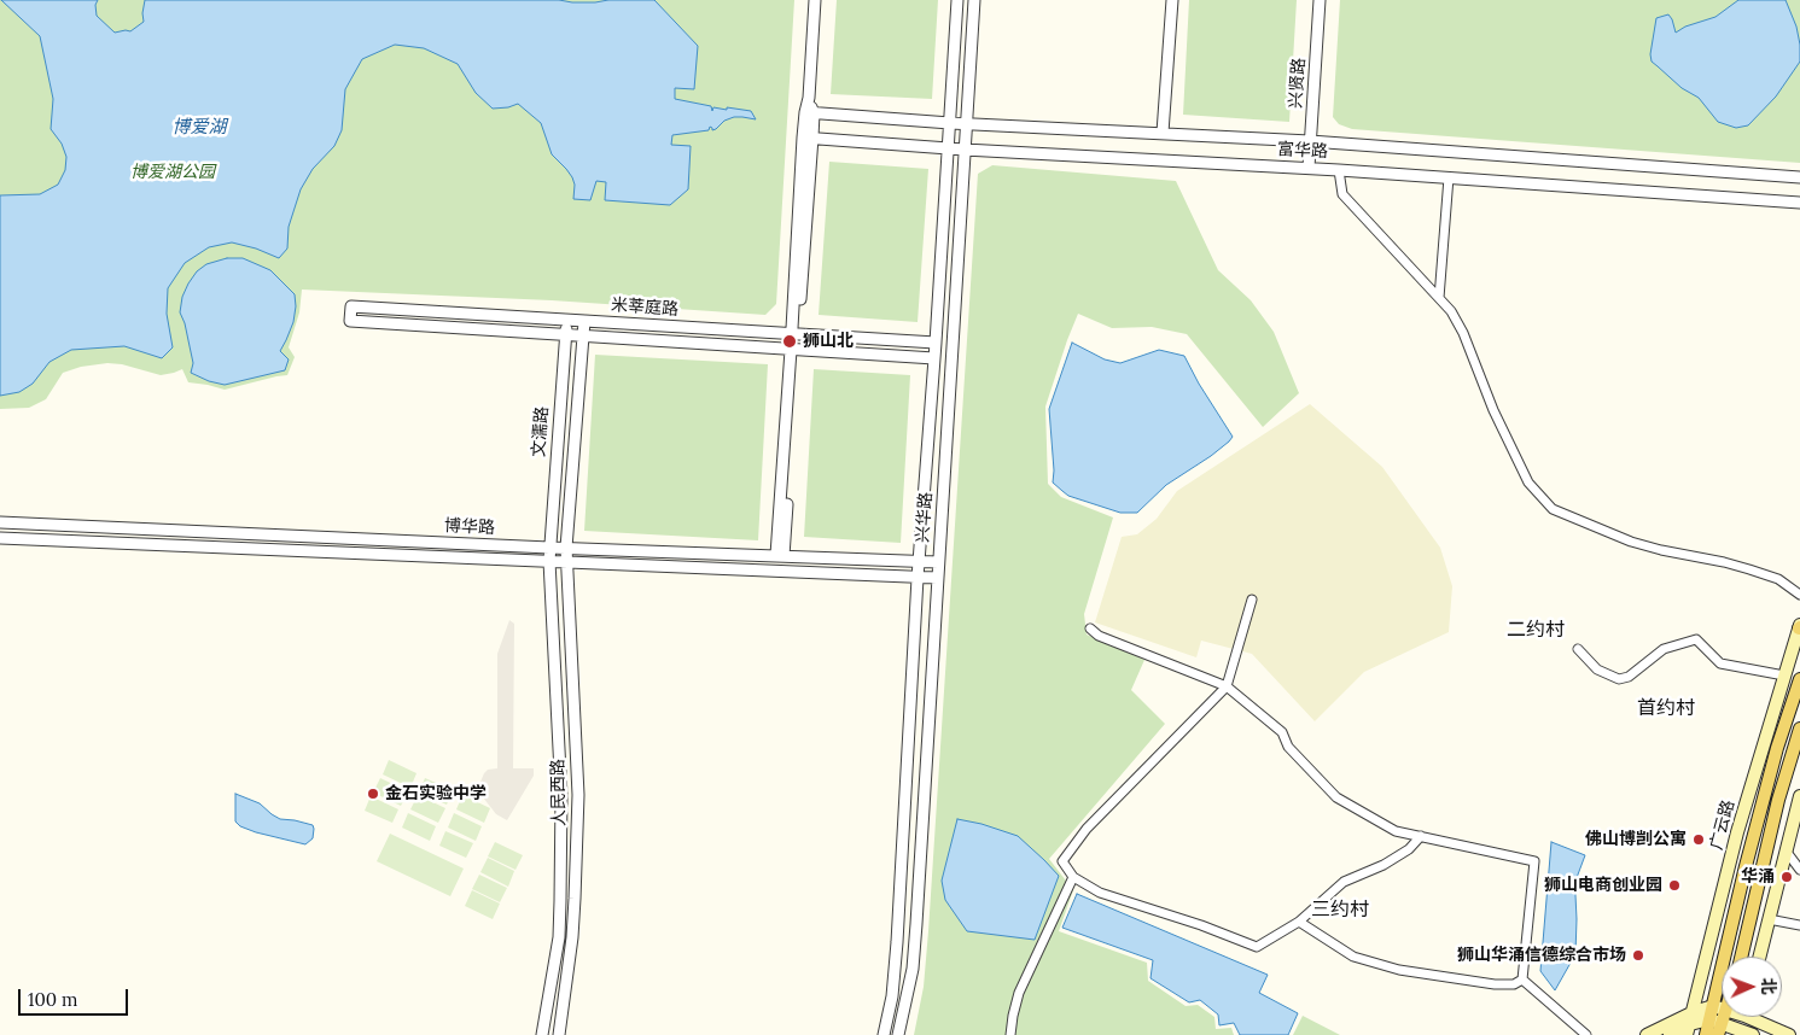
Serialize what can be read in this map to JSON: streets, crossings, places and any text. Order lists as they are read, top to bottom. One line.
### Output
{"streets":{"main road":["广云路"],"street":["兴贤路","富华路","米莘庭路","文濡路","兴华路","博华路","人民西路"]},"crossings":[["兴贤路","富华路"],["富华路","兴华路"],["米莘庭路","文濡路"],["米莘庭路","兴华路"],["文濡路","博华路"],["文濡路","人民西路"],["兴华路","博华路"],["博华路","人民西路"]],"districts":["二约村","首约村","三约村"],"water":["博爱湖"],"parks":["博爱湖公园"],"places":["狮山北","金石实验中学","佛山博剀公寓","华涌","狮山电商创业园","狮山华涌信德综合市场"],"scale_bar":"100 m","north":"right"}
